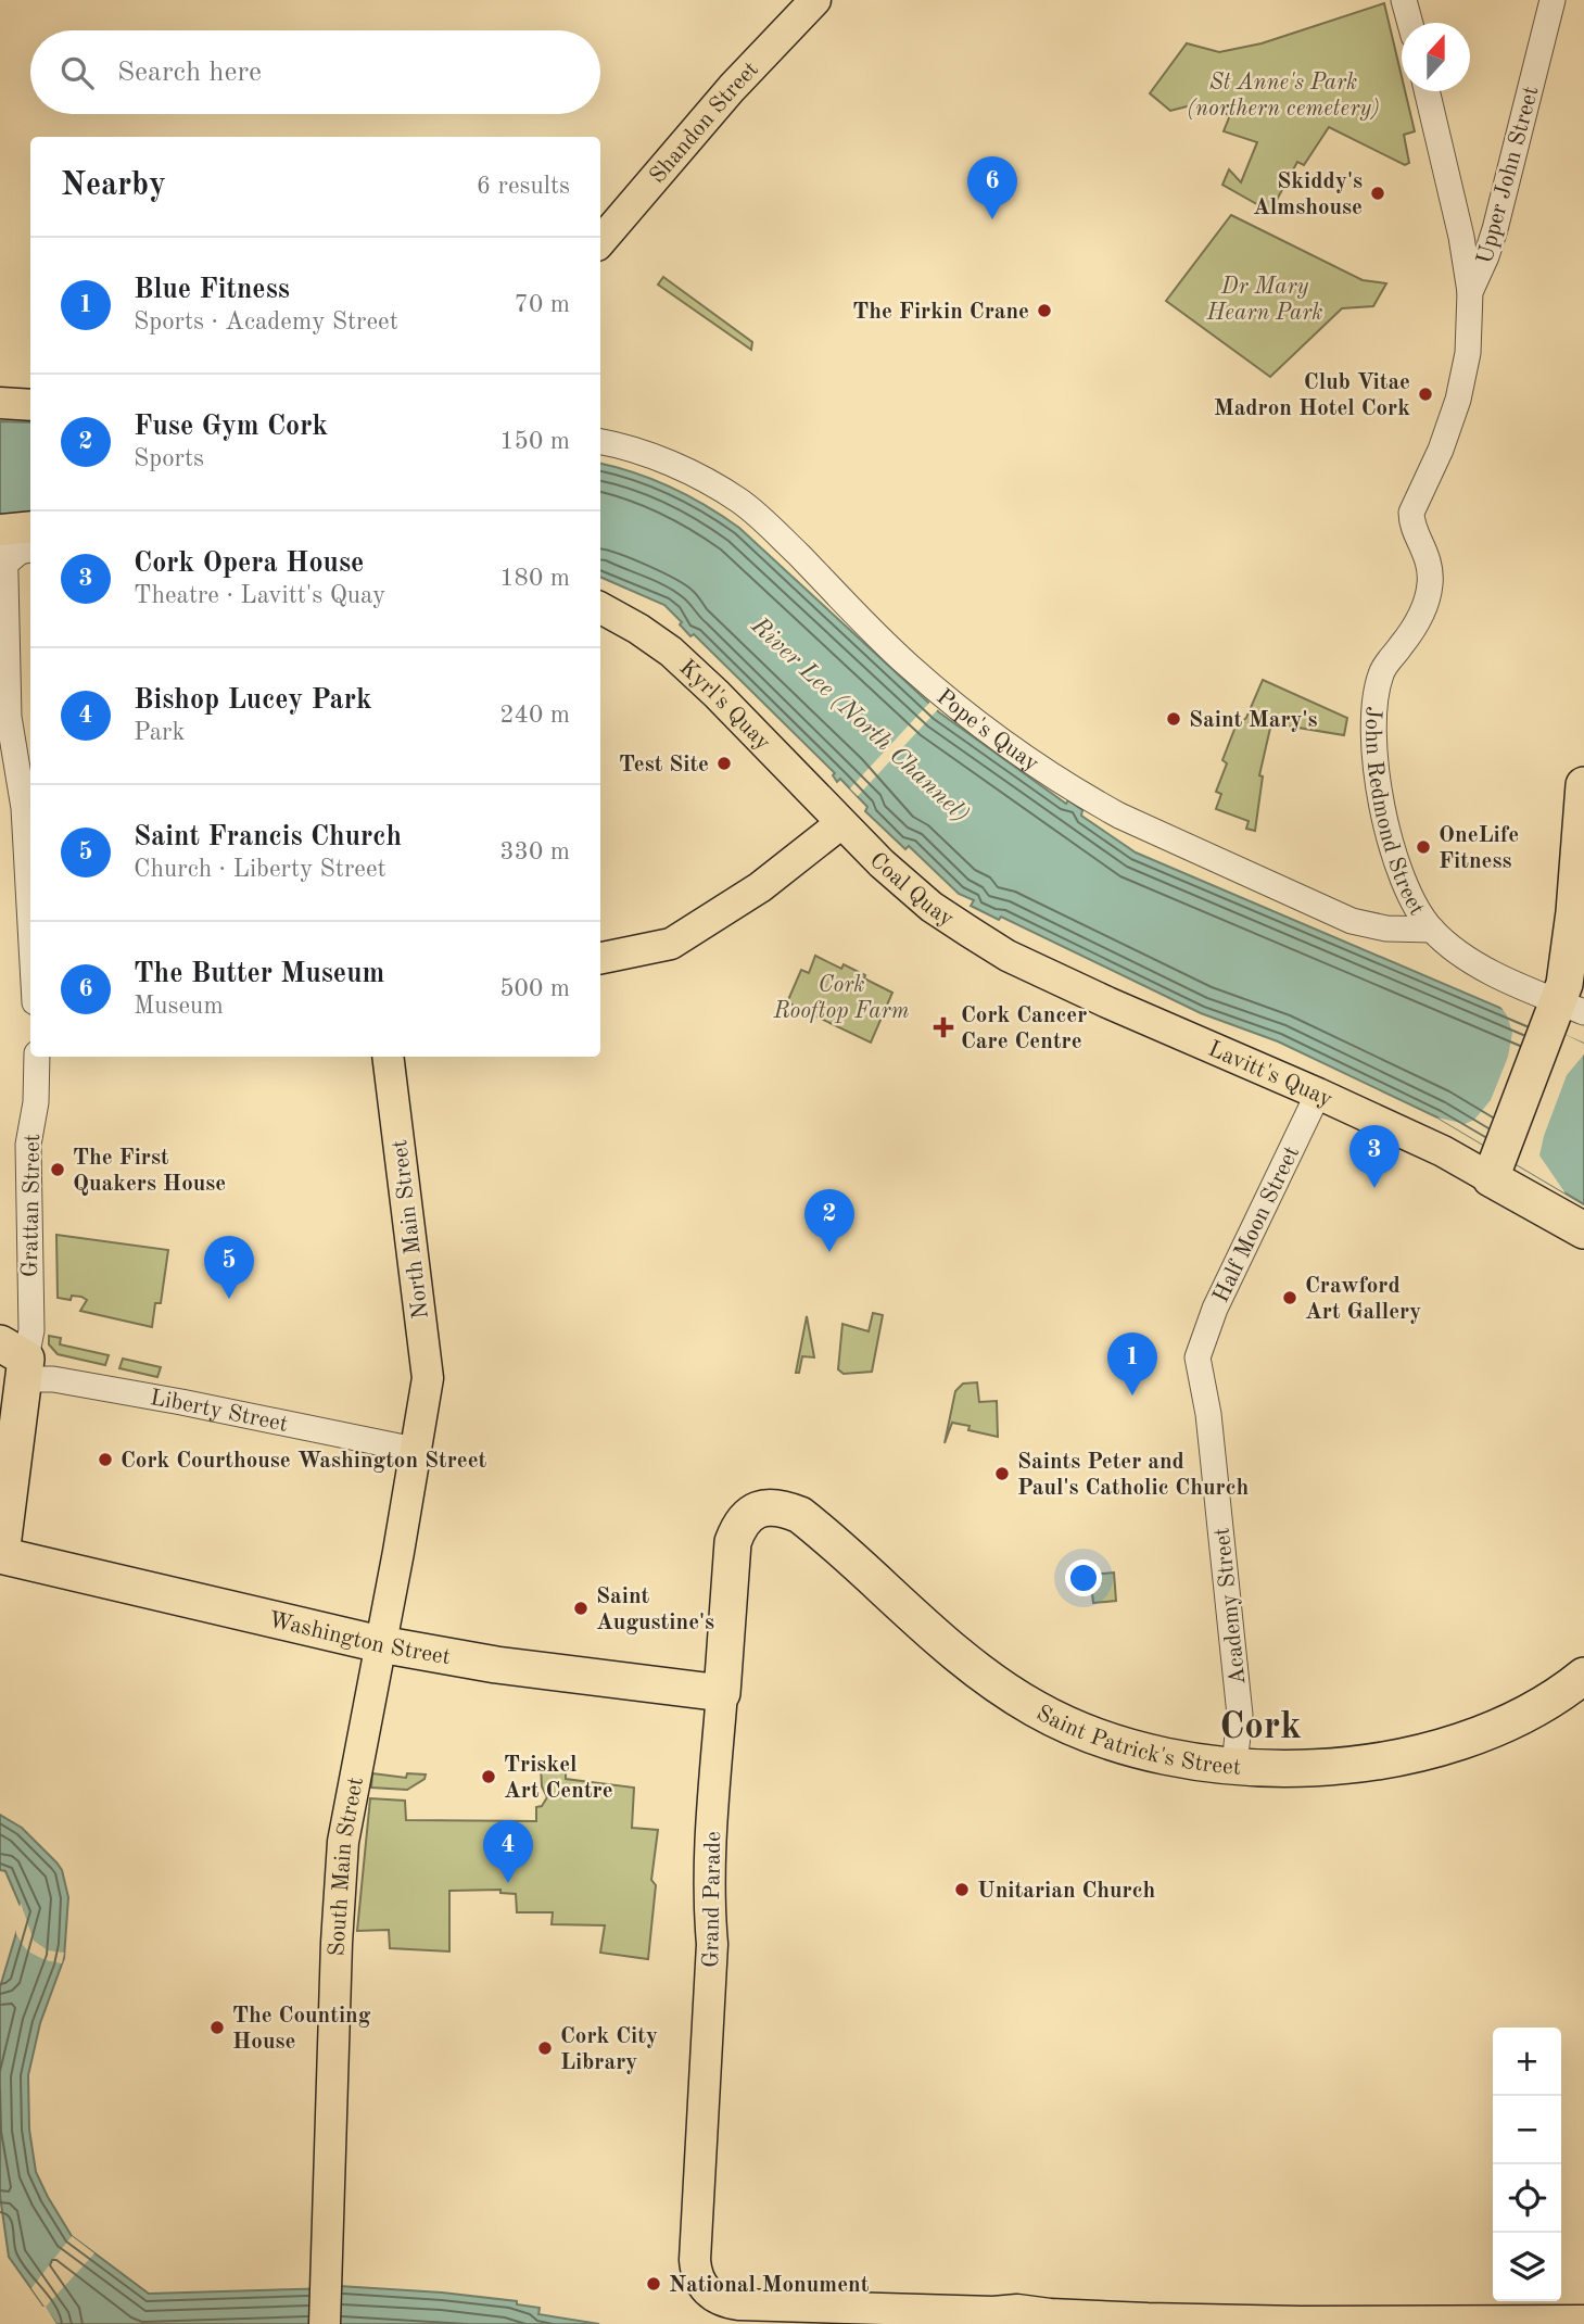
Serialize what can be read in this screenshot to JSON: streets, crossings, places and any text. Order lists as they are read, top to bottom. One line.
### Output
{"streets":{"highway":["Lavitt's Quay","Washington Street","Saint Patrick's Street","Grand Parade"],"main road":["Shandon Street","Kyrl's Quay","Coal Quay","North Main Street","South Main Street"],"street":["Upper John Street","Pope's Quay","John Redmond Street","Grattan Street","Half Moon Street","Liberty Street","Academy Street"]},"crossings":[["Upper John Street","John Redmond Street"],["Kyrl's Quay","Coal Quay"],["Pope's Quay","John Redmond Street"],["Coal Quay","Lavitt's Quay"],["Lavitt's Quay","Half Moon Street"],["Grattan Street","Liberty Street"],["Half Moon Street","Academy Street"],["North Main Street","Liberty Street"],["North Main Street","South Main Street"],["Liberty Street","South Main Street"],["Academy Street","Saint Patrick's Street"],["Washington Street","South Main Street"],["Washington Street","Grand Parade"],["Saint Patrick's Street","Grand Parade"]],"districts":["Cork"],"water":["River Lee (North Channel)"],"parks":["St Anne's Park (northern cemetery)","Dr Mary Hearn Park","Cork Rooftop Farm"],"places":{"other":["Skiddy's Almshouse","The Firkin Crane","Club Vitae Madron Hotel Cork","Saint Mary's","Test Site","OneLife Fitness","The First Quakers House","Crawford Art Gallery","Cork Courthouse Washington Street","Saints Peter and Paul's Catholic Church","Saint Augustine's","Triskel Art Centre","Unitarian Church","The Counting House","Cork City Library","National Monument"],"health":["Cork Cancer Care Centre"]},"north":"top","page":{"search":"Search here","heading":["Nearby","6 results"],"pins":["6","3","2","5","1","4"],"list":[{"mark":"1","name":"Blue Fitness","note":"Sports · Academy Street","value":"70 m"},{"mark":"2","name":"Fuse Gym Cork","note":"Sports","value":"150 m"},{"mark":"3","name":"Cork Opera House","note":"Theatre · Lavitt's Quay","value":"180 m"},{"mark":"4","name":"Bishop Lucey Park","note":"Park","value":"240 m"},{"mark":"5","name":"Saint Francis Church","note":"Church · Liberty Street","value":"330 m"},{"mark":"6","name":"The Butter Museum","note":"Museum","value":"500 m"}],"map_buttons":["+","−"]}}
